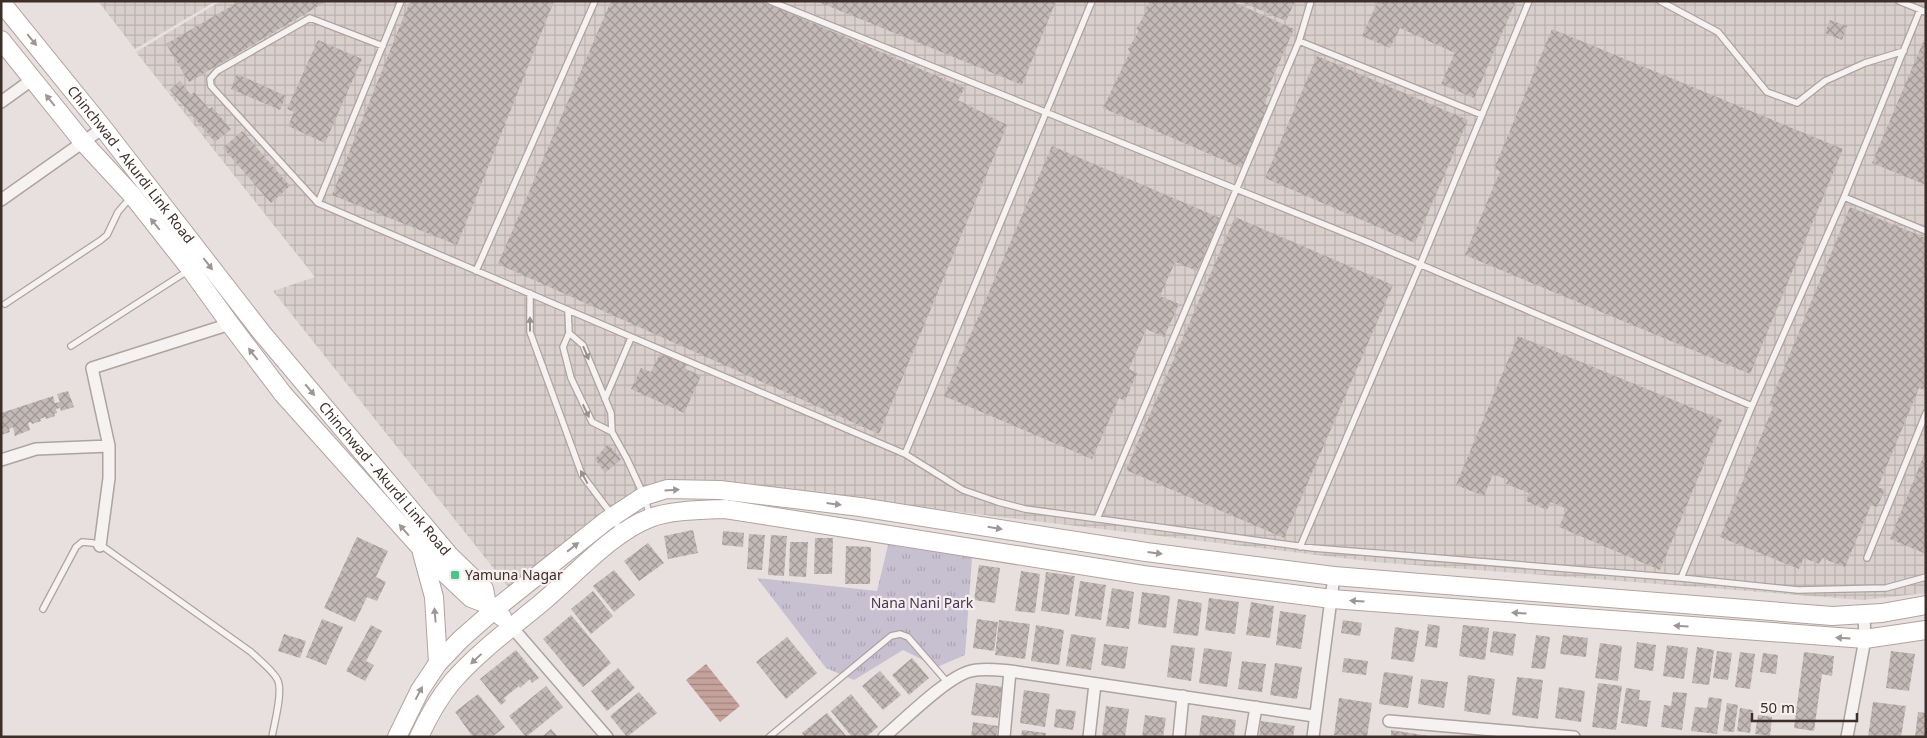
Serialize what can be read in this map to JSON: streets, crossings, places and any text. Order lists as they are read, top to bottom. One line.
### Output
{"streets":{"main road":["Chinchwad - Akurdi Link Road"]},"parks":["Nana Nani Park"],"places":{"transit":["Yamuna Nagar"]},"scale_bar":"50 m"}
